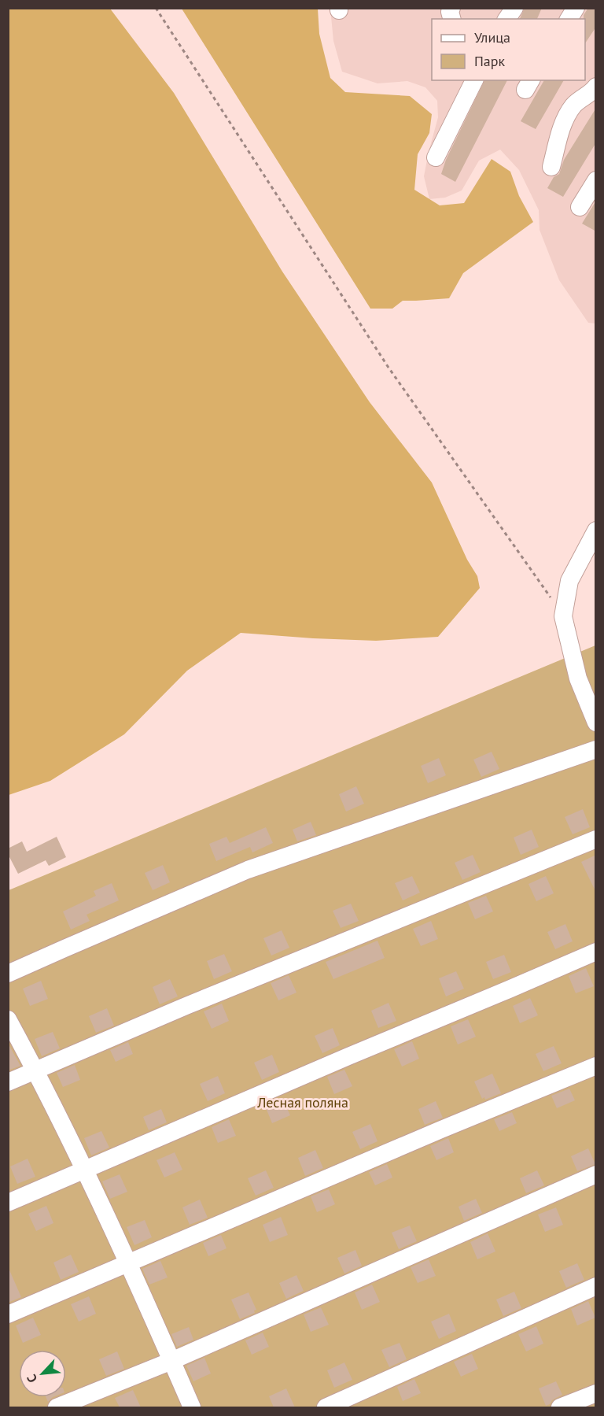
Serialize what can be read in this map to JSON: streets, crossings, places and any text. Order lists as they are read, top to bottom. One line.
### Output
{"parks":["Лесная поляна"],"legend":["Улица","Парк"],"north":"bottom left"}
